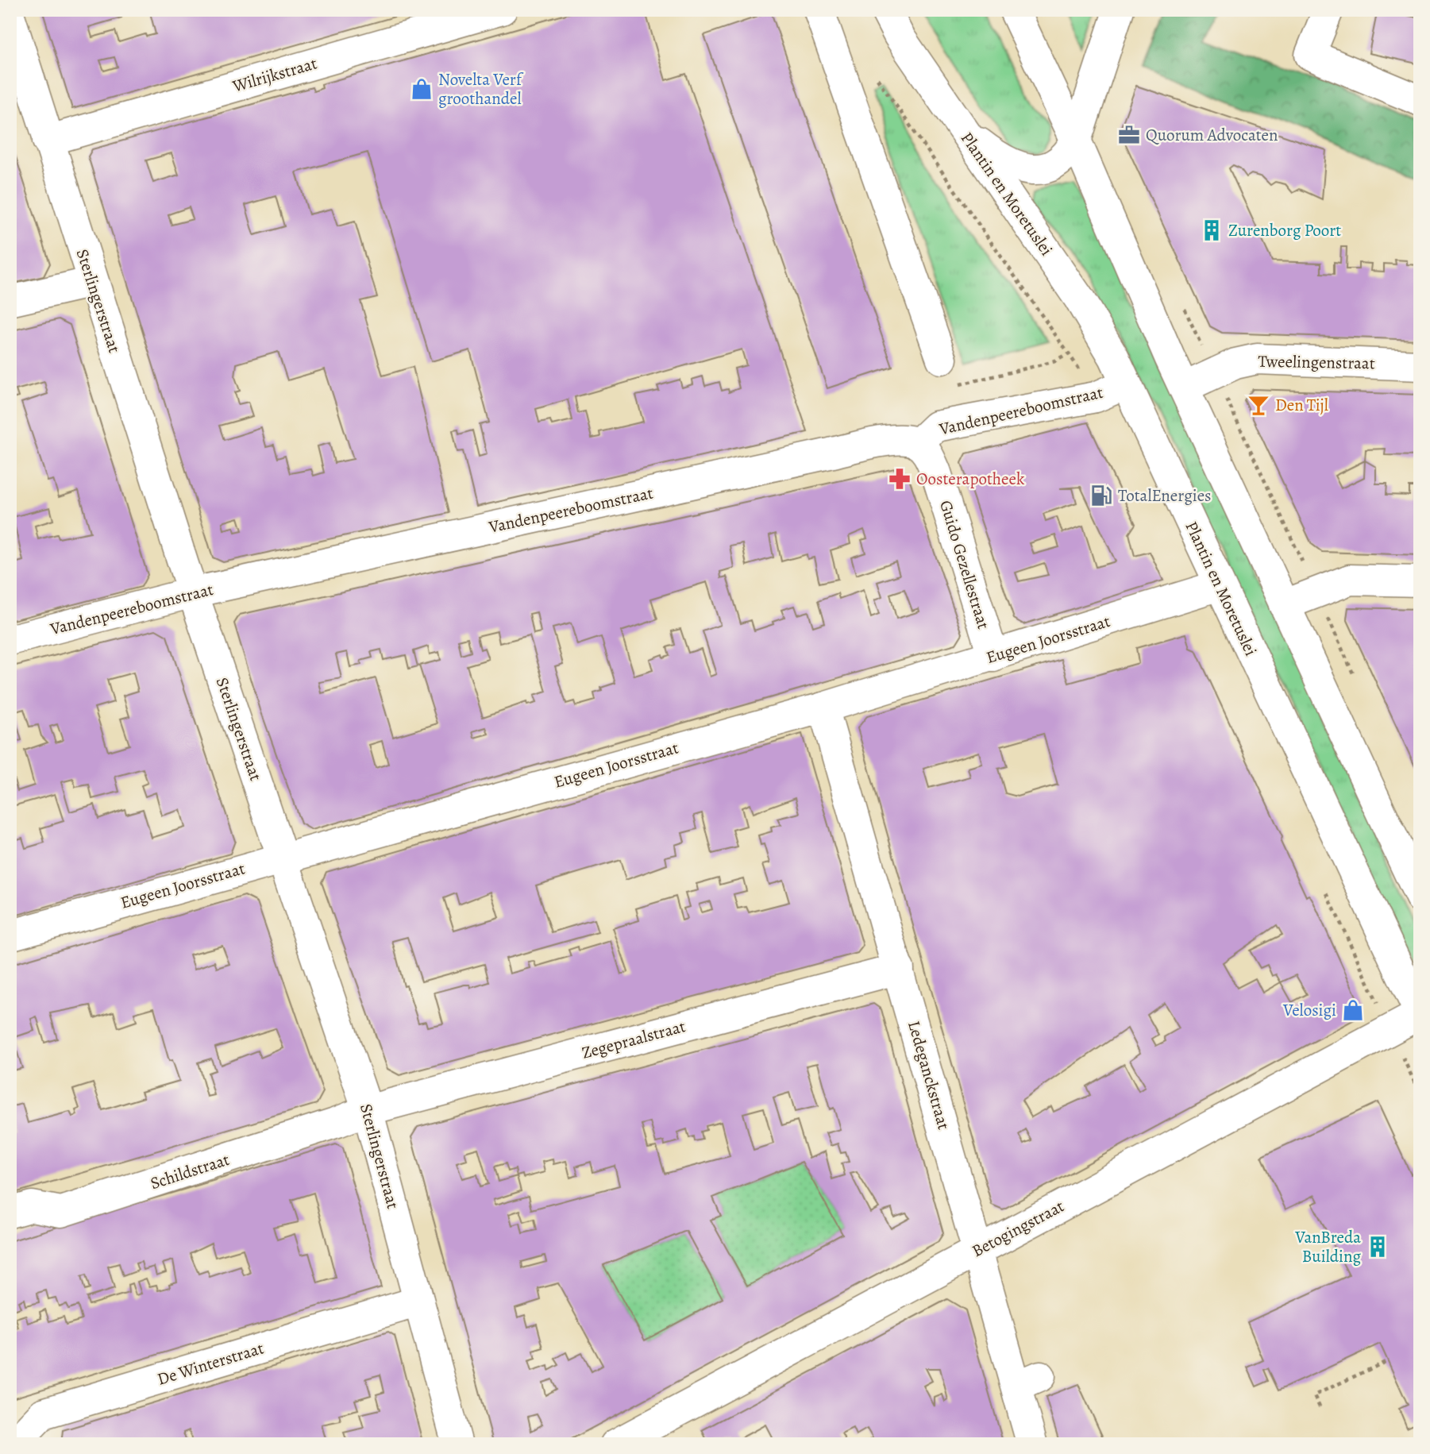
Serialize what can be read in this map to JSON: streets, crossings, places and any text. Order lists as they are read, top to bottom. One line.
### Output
{"streets":{"street":["Wilrijkstraat","Plantin en Moretuslei","Sterlingerstraat","Tweelingenstraat","Vandenpeereboomstraat","Guido Gezellestraat","Eugeen Joorsstraat","Zegepraalstraat","Ledeganckstraat","Schildstraat","Betogingstraat","De Winterstraat"]},"crossings":[["Wilrijkstraat","Sterlingerstraat"],["Plantin en Moretuslei","Vandenpeereboomstraat"],["Plantin en Moretuslei","Eugeen Joorsstraat"],["Plantin en Moretuslei","Betogingstraat"],["Sterlingerstraat","Vandenpeereboomstraat"],["Sterlingerstraat","Eugeen Joorsstraat"],["Sterlingerstraat","Zegepraalstraat"],["Sterlingerstraat","Schildstraat"],["Sterlingerstraat","De Winterstraat"],["Vandenpeereboomstraat","Guido Gezellestraat"],["Guido Gezellestraat","Eugeen Joorsstraat"],["Eugeen Joorsstraat","Ledeganckstraat"],["Zegepraalstraat","Ledeganckstraat"],["Zegepraalstraat","Schildstraat"],["Ledeganckstraat","Betogingstraat"]],"places":{"shop":["Novelta Verf groothandel","Velosigi"],"office":["Quorum Advocaten"],"building":["Zurenborg Poort","VanBreda Building"],"bar":["Den Tijl"],"pharmacy":["Oosterapotheek"],"fuel station":["TotalEnergies"]}}
